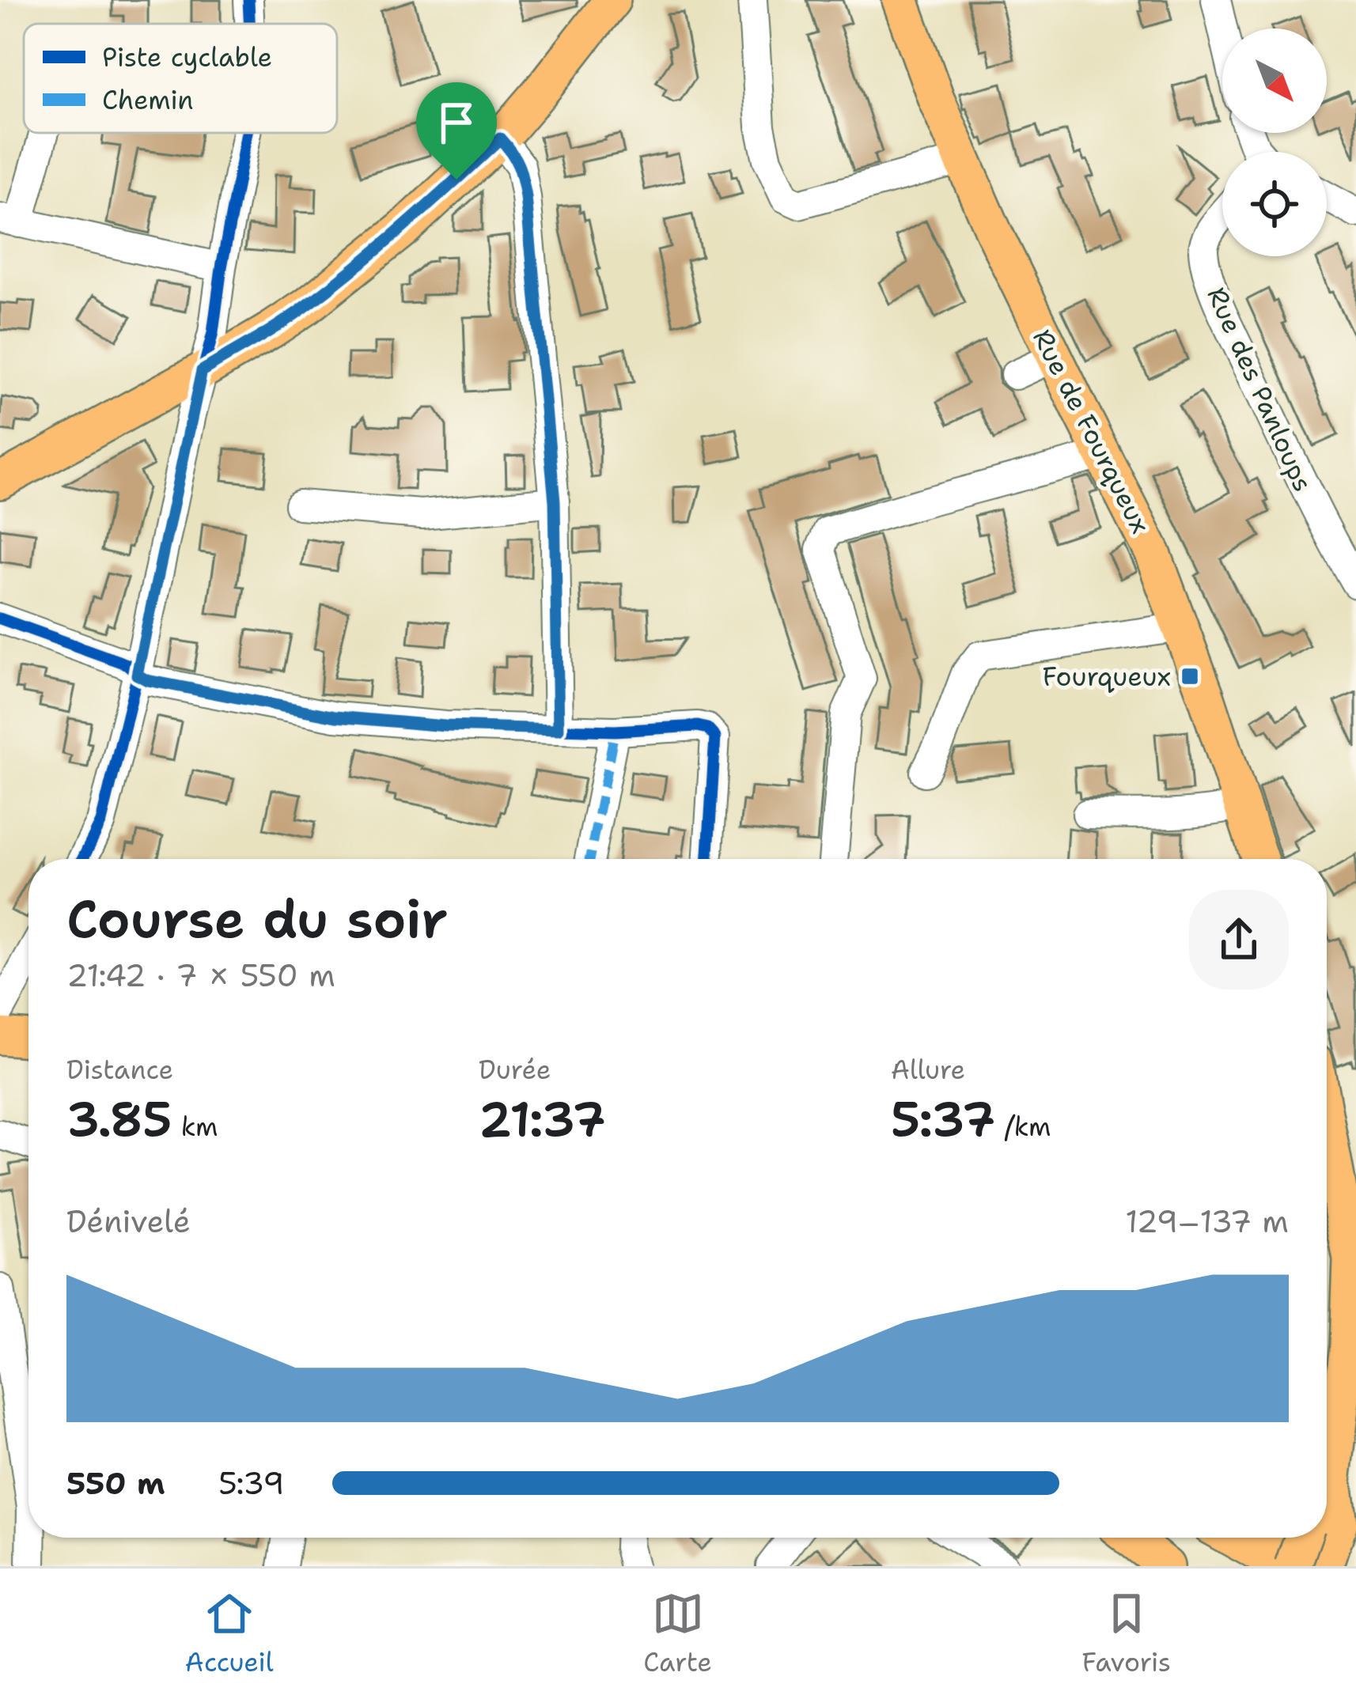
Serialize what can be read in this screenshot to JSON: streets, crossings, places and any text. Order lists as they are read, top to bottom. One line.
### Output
{"streets":{"main road":["Rue de Fourqueux"],"street":["Rue des Panloups"]},"places":{"transit":["Fourqueux"]},"legend":["Piste cyclable","Chemin"],"north":"bottom right","page":{"heading":["Course du soir","21:42 · 7 × 550 m"],"stats":[["Distance","3.85 km"],["Durée","21:37"],["Allure","5:37 /km"]],"chart":["Dénivelé","129–137 m"],"list":[{"name":"550 m","note":"5:39"}],"tabs":["Accueil","Carte","Favoris"]}}
